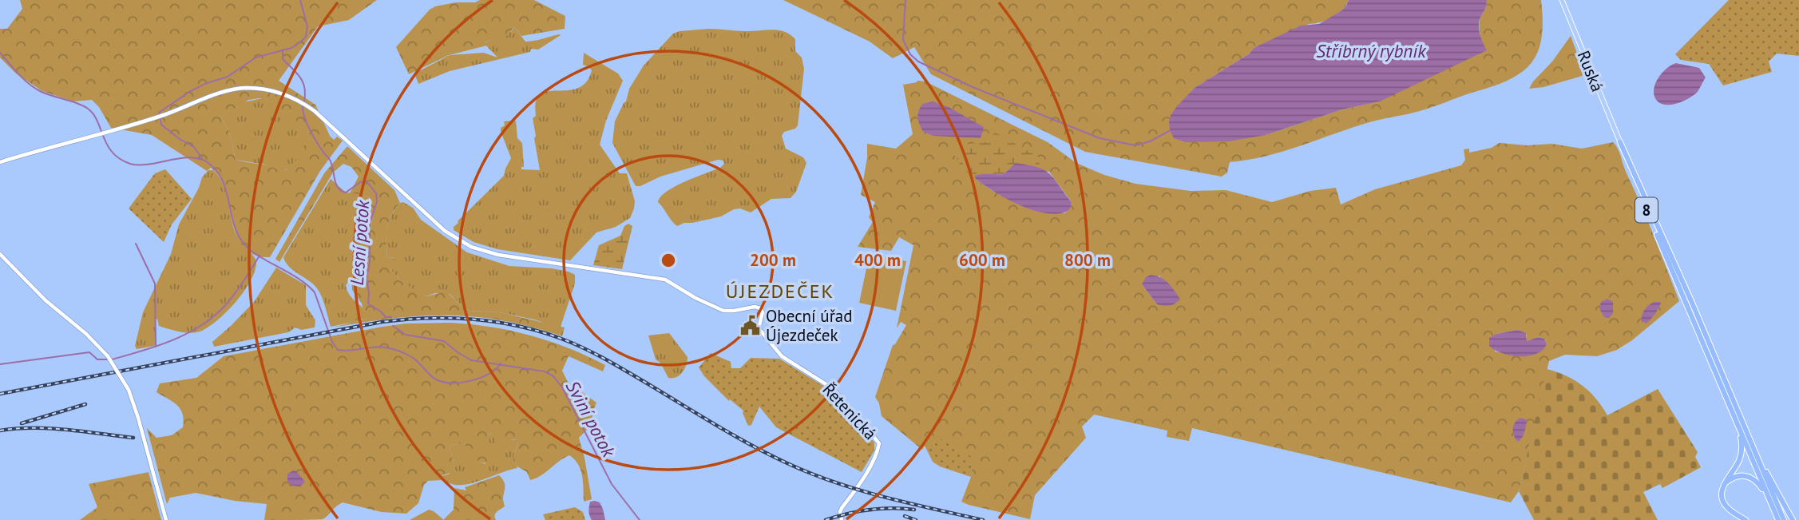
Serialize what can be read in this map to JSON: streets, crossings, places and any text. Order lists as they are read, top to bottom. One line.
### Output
{"streets":{"highway":["8"],"main road":["Ruská"],"street":["Řetenická"]},"crossings":[["Ruská","8"]],"districts":["ÚJEZDEČEK"],"water":["Stříbrný rybník","Lesní potok","Sviní potok"],"places":{"public building":["Obecní úřad Újezdeček"]},"rings":["200 m","400 m","600 m","800 m"]}
